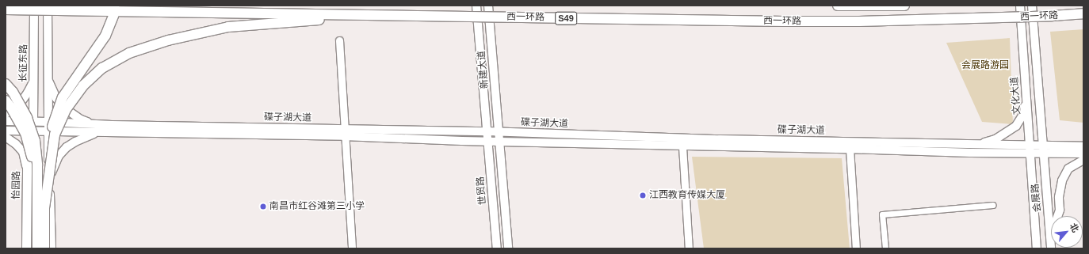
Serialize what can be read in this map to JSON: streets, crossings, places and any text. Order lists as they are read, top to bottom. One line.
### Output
{"streets":{"highway":["西一环路","S49"],"main road":["长征东路","新建大道","文化大道","碟子湖大道","怡园路","世贸路","会展路"]},"crossings":[["长征东路","碟子湖大道"],["长征东路","怡园路"],["新建大道","碟子湖大道"],["新建大道","世贸路"],["文化大道","碟子湖大道"],["文化大道","会展路"],["碟子湖大道","怡园路"],["碟子湖大道","世贸路"],["碟子湖大道","会展路"]],"parks":["会展路游园"],"places":["江西教育传媒大厦","南昌市红谷滩第三小学"],"north":"top right"}
